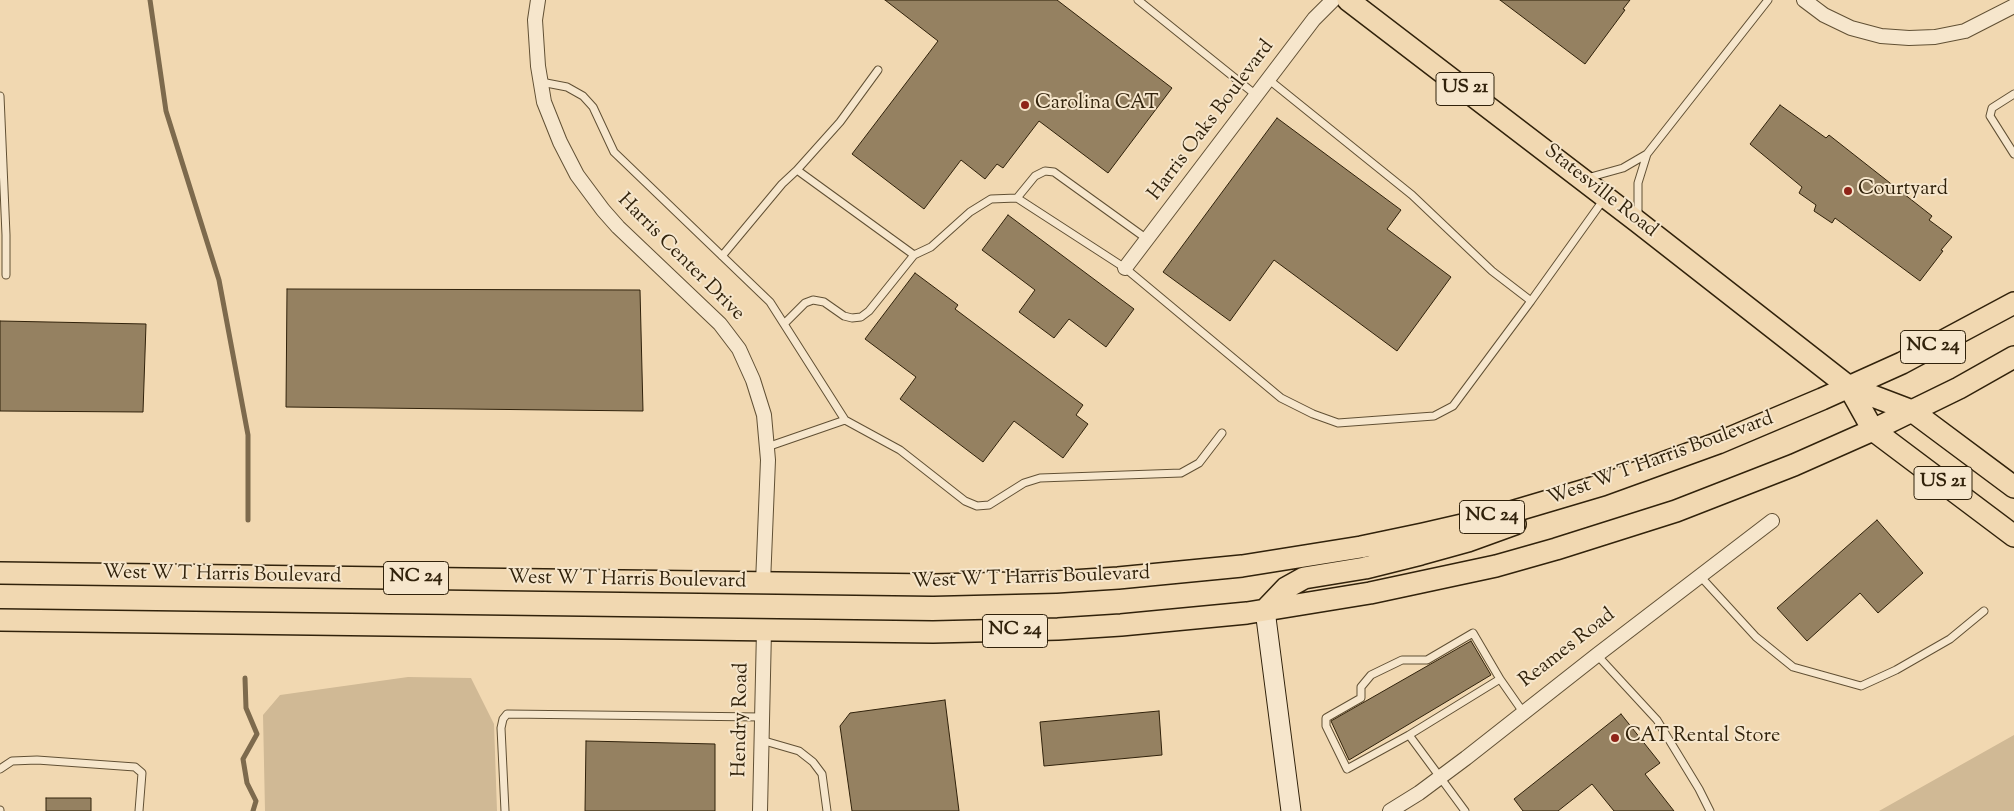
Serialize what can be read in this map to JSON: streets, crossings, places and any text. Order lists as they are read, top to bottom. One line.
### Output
{"streets":{"main road":["US 21","Statesville Road","NC 24","West W T Harris Boulevard"],"street":["Harris Oaks Boulevard","Harris Center Drive","Reames Road","Hendry Road"]},"crossings":[["Statesville Road","NC 24"],["Statesville Road","West W T Harris Boulevard"],["Harris Center Drive","West W T Harris Boulevard"],["NC 24","Hendry Road"]],"places":["Carolina CAT","Courtyard","CAT Rental Store"]}
